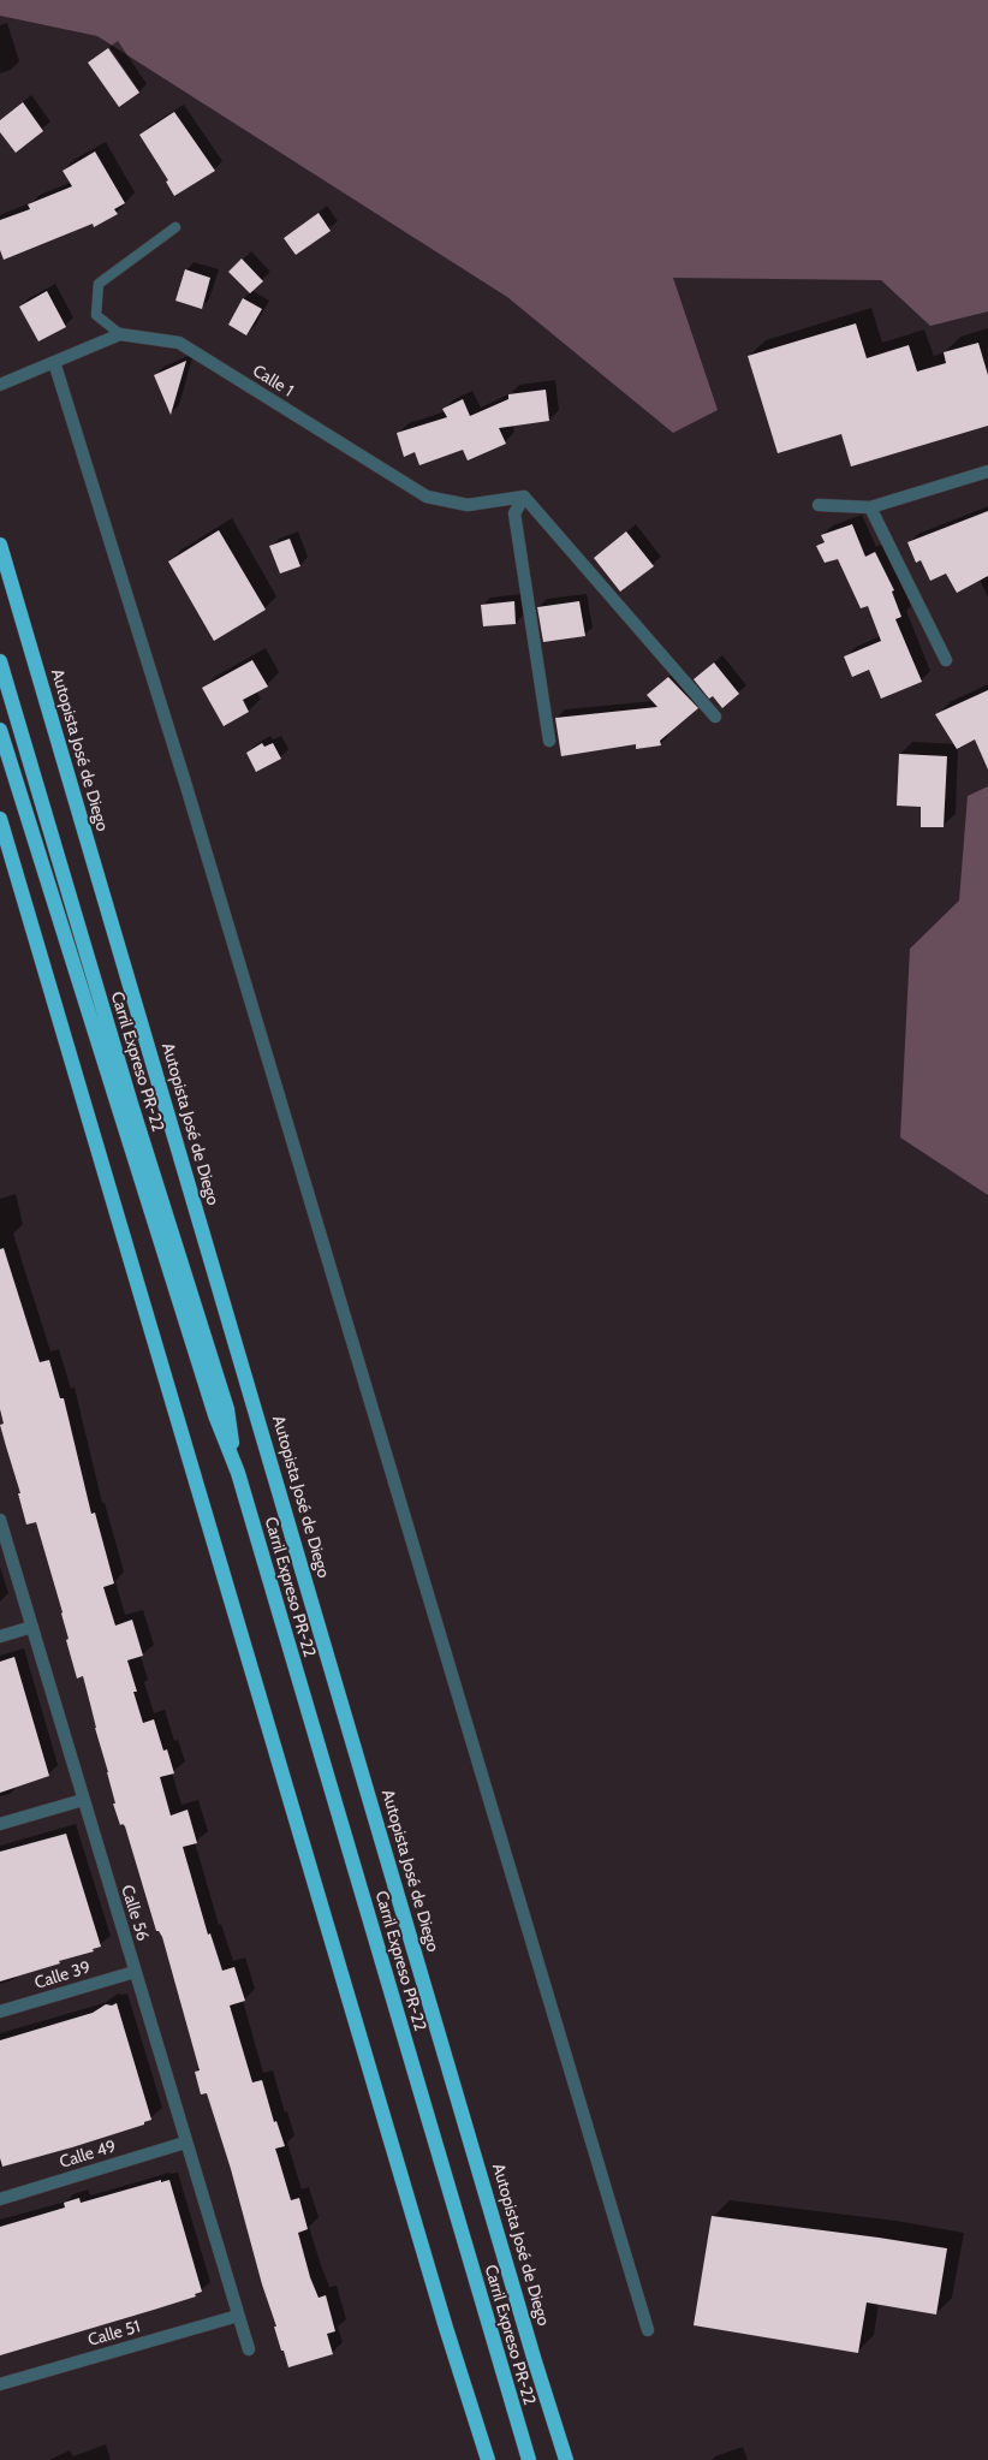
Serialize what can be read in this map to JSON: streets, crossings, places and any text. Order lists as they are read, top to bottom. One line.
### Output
{"streets":{"highway":["Autopista José de Diego","Carril Expreso PR-22"],"street":["Calle 1","Calle 56","Calle 39","Calle 49","Calle 51"]},"crossings":[["Calle 56","Calle 39"],["Calle 56","Calle 49"],["Calle 56","Calle 51"]]}
